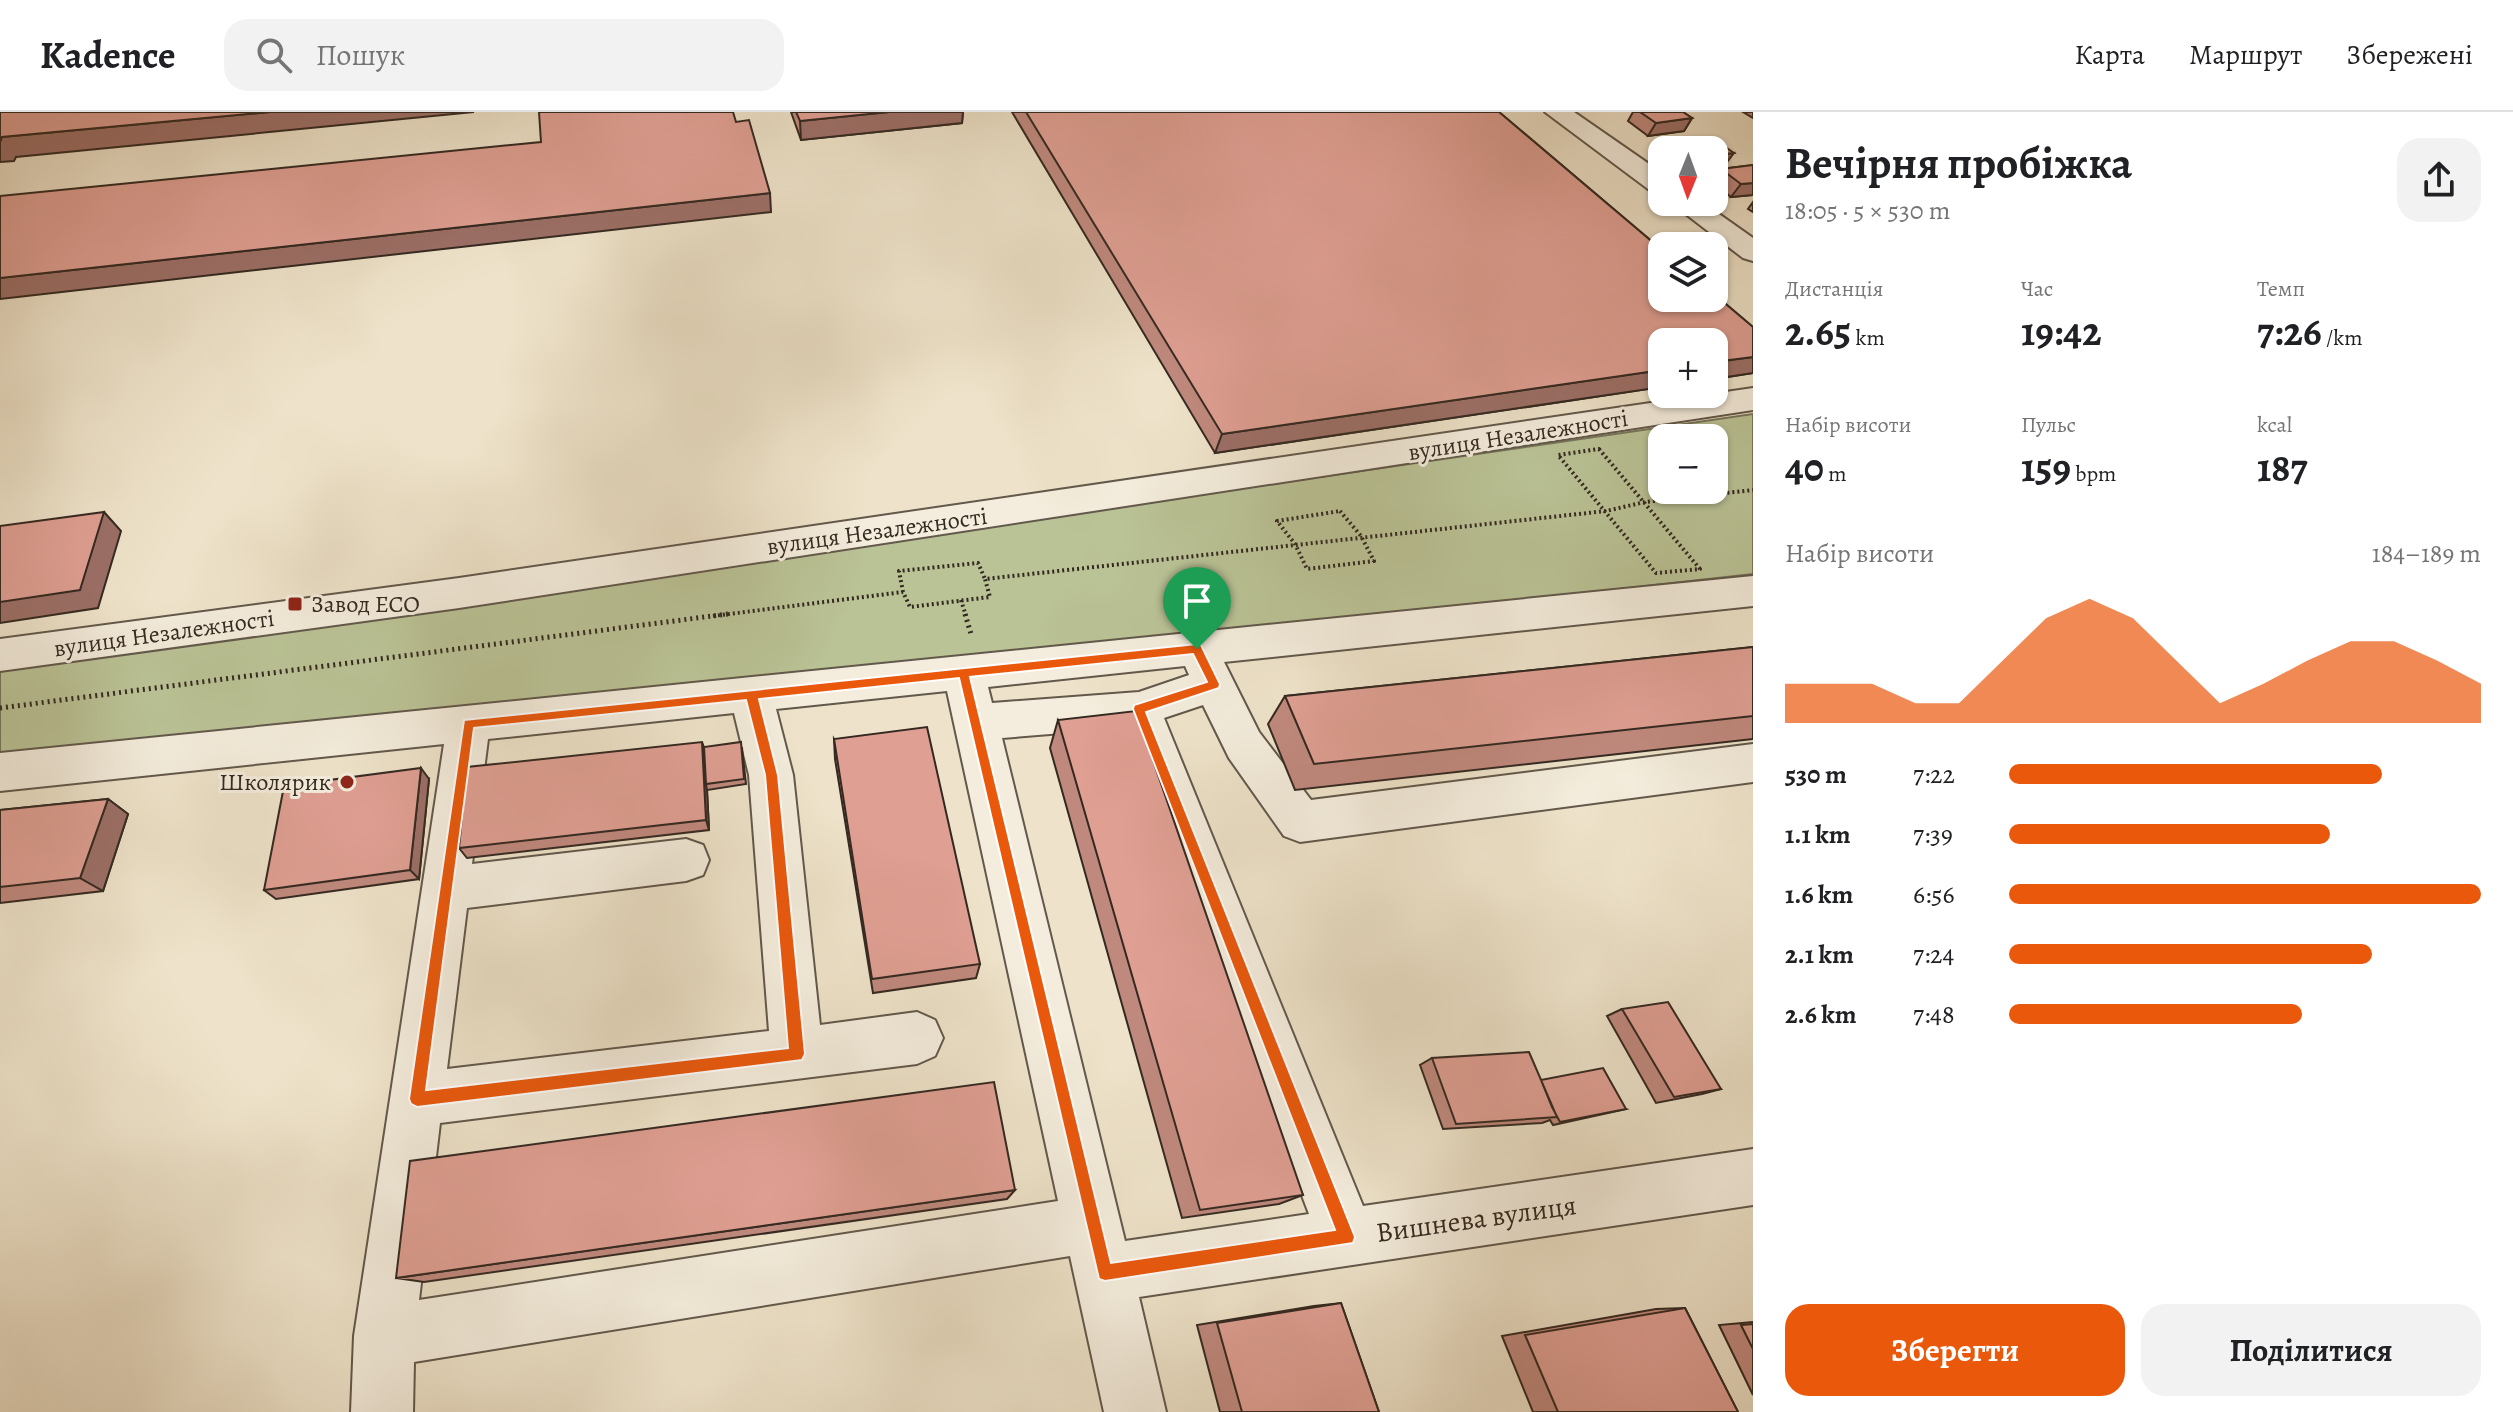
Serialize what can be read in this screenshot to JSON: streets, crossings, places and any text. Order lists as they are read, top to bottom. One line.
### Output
{"streets":{"street":["вулиця Незалежності","Вишнева вулиця"]},"places":{"transit":["Завод ЕСО"],"other":["Школярик"]},"north":"bottom","page":{"header":"Kadence","search":"Пошук","nav":["Карта","Маршрут","Збережені"],"heading":["Вечірня пробіжка","18:05 · 5 × 530 m"],"map_buttons":["+","−"],"stats":[["Дистанція","2.65 km"],["Час","19:42"],["Темп","7:26 /km"],["Набір висоти","40 m"],["Пульс","159 bpm"],["kcal","187"]],"chart":["Набір висоти","184–189 m"],"list":[{"name":"530 m","note":"7:22"},{"name":"1.1 km","note":"7:39"},{"name":"1.6 km","note":"6:56"},{"name":"2.1 km","note":"7:24"},{"name":"2.6 km","note":"7:48"}],"buttons":["Зберегти","Поділитися"]}}
